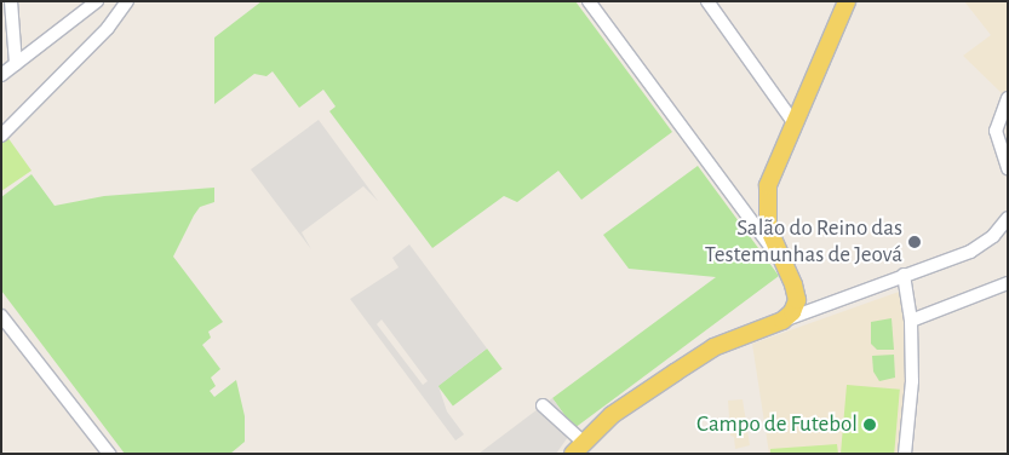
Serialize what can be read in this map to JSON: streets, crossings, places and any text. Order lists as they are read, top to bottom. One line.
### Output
{"places":["Salão do Reino das Testemunhas de Jeová","Campo de Futebol"]}
